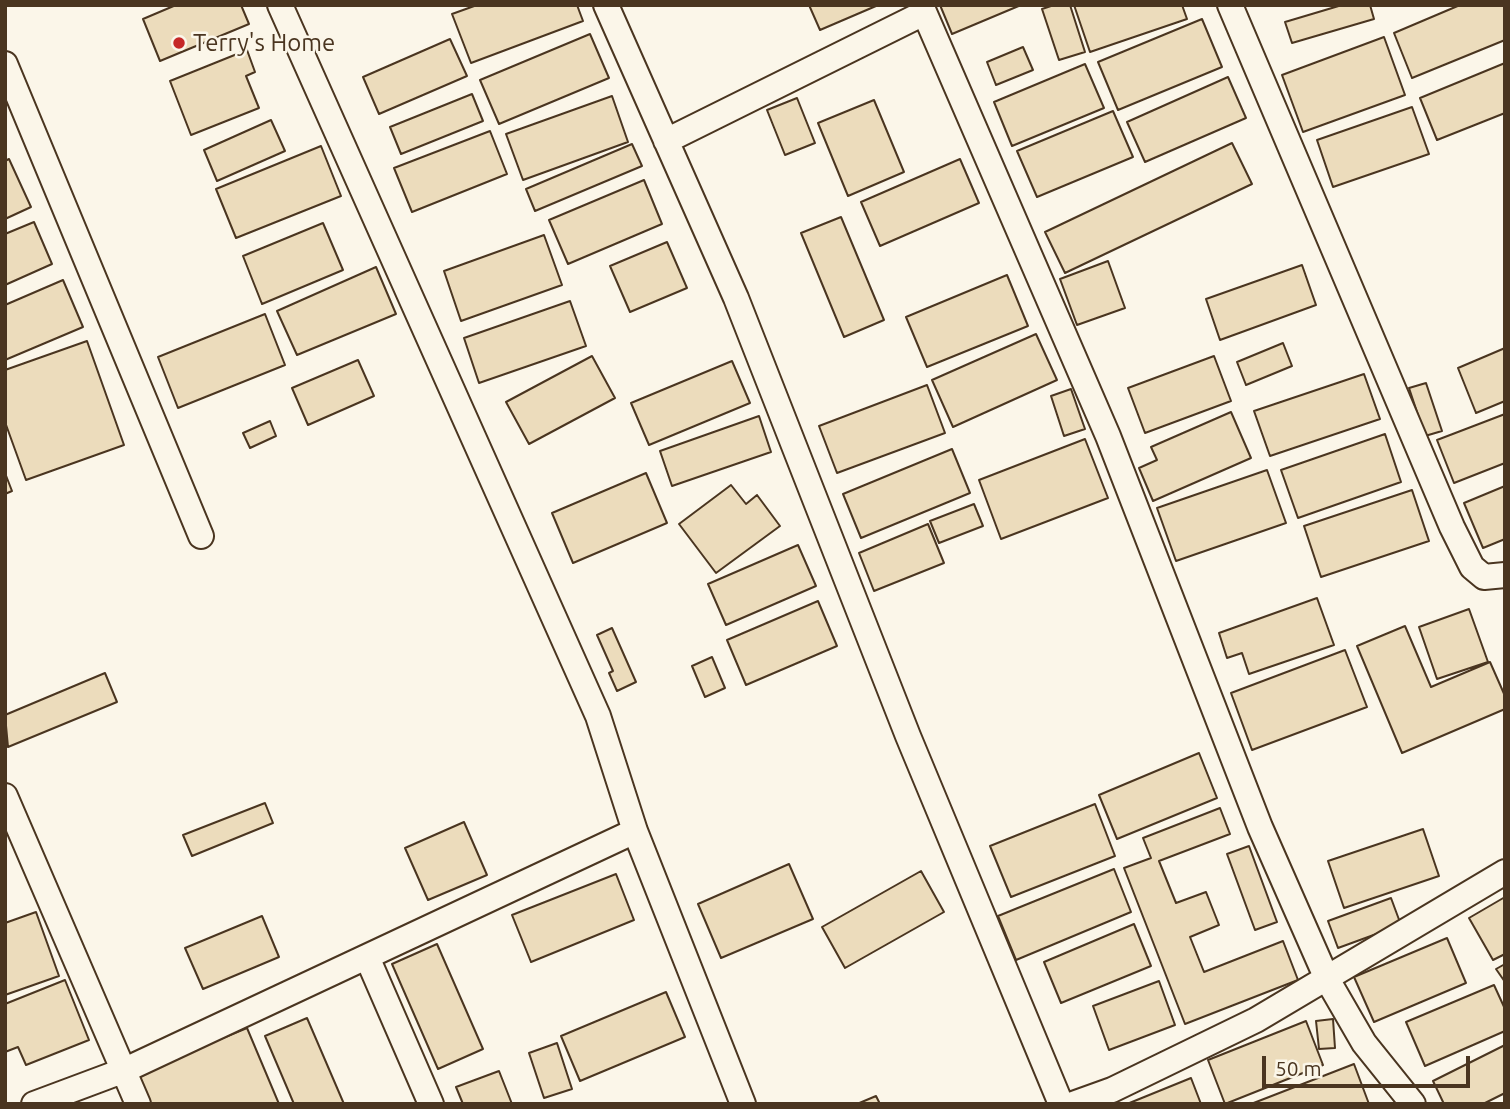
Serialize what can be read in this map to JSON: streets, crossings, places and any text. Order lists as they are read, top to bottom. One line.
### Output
{"places":["Terry's Home"],"scale_bar":"50 m"}
